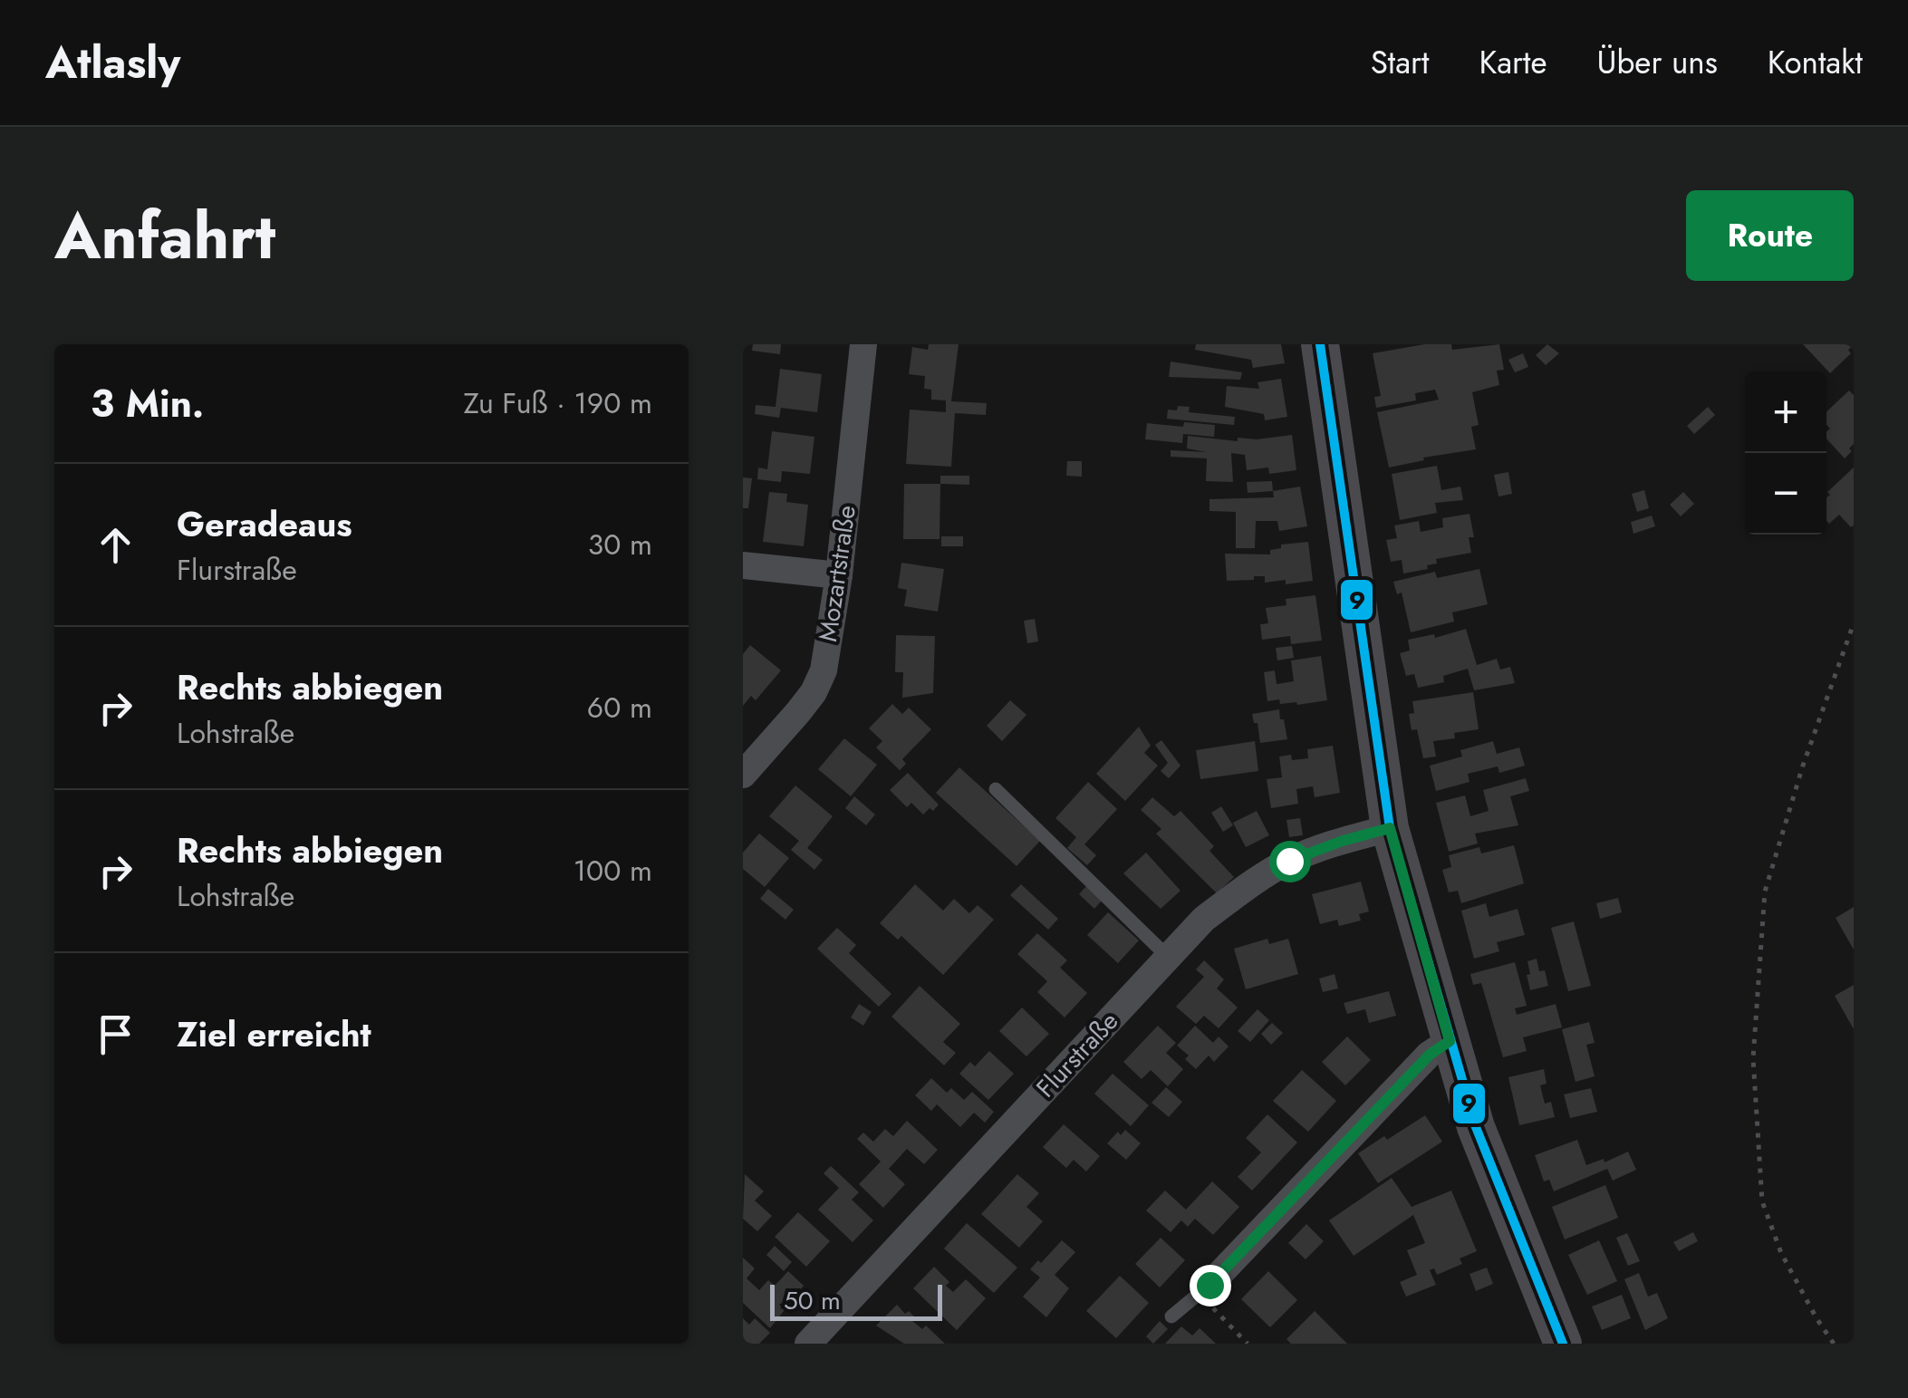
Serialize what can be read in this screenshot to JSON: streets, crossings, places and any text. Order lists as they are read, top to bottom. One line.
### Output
{"streets":{"street":["Mozartstraße","Flurstraße"]},"lines":["transit line 9"],"scale_bar":"50 m","page":{"header":"Atlasly","nav":["Start","Karte","Über uns","Kontakt"],"title":"Anfahrt","buttons":"Route","heading":["3 Min.","Zu Fuß · 190 m"],"map_buttons":["+","−"],"list":[["Geradeaus","Flurstraße","30 m"],["Rechts abbiegen","Lohstraße","60 m"],["Rechts abbiegen","Lohstraße","100 m"],"Ziel erreicht"],"scale":"50 m"}}
